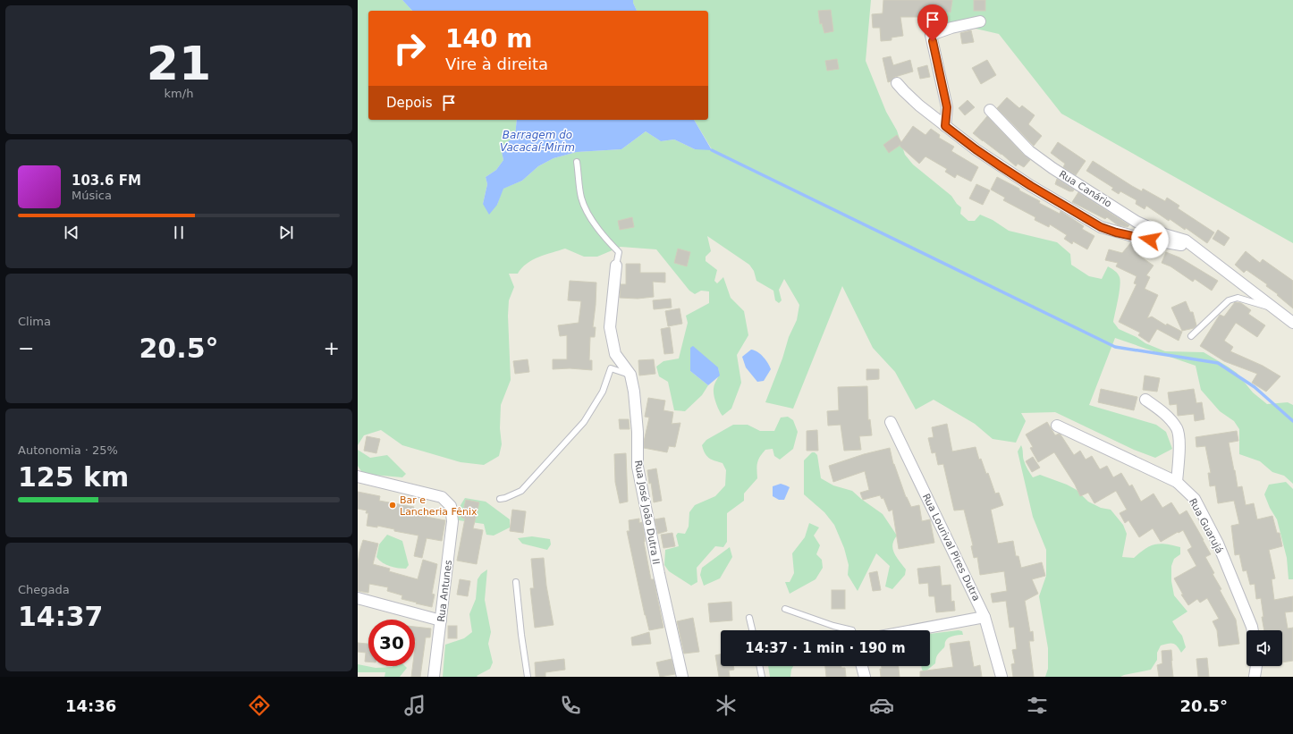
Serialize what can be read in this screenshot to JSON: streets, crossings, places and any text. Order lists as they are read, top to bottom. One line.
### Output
{"streets":{"street":["Rua Canário","Rua José João Dutra II","Rua Guarujá","Rua Lourival Pires Dutra","Rua Antunes"]},"water":["Barragem do Vacacaí-Mirim"],"places":["Bar e Lancheria Fênix"],"page":{"tile":[["21","km/h"],"Clima",["Autonomia · 25%","125 km"],["Chegada","14:37"]],"turn":["140 m","Vire à direita"],"then":"Depois","song":["103.6 FM","Música"],"heat":["−","20.5°","+"],"limit":"30","trip":"14:37 · 1 min · 190 m","tabs":["14:36","20.5°"]}}
